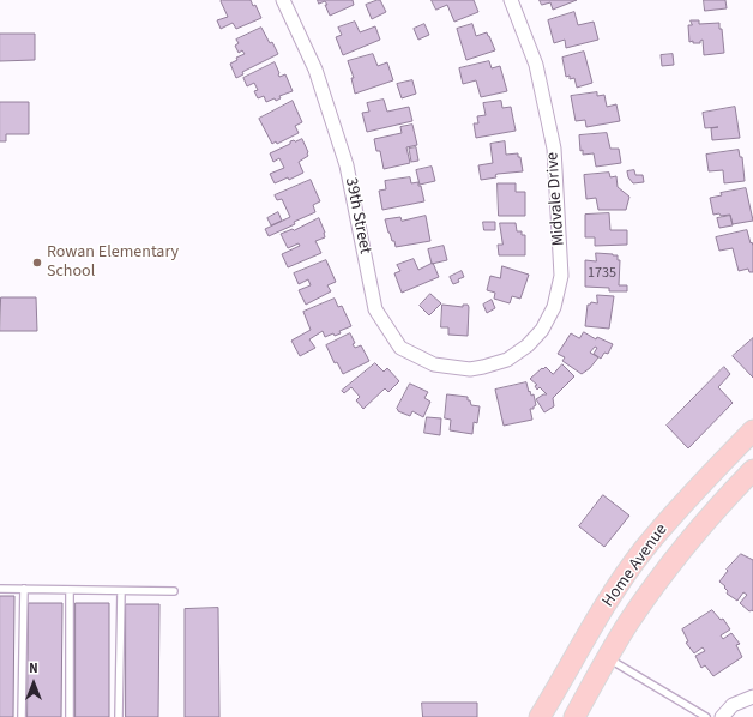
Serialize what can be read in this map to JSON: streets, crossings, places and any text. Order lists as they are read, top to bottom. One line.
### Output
{"streets":{"main road":["Home Avenue"],"street":["Midvale Drive","39th Street"]},"crossings":[["Midvale Drive","39th Street"]],"places":["Rowan Elementary School"],"house_numbers":["1735"],"north":"top"}
